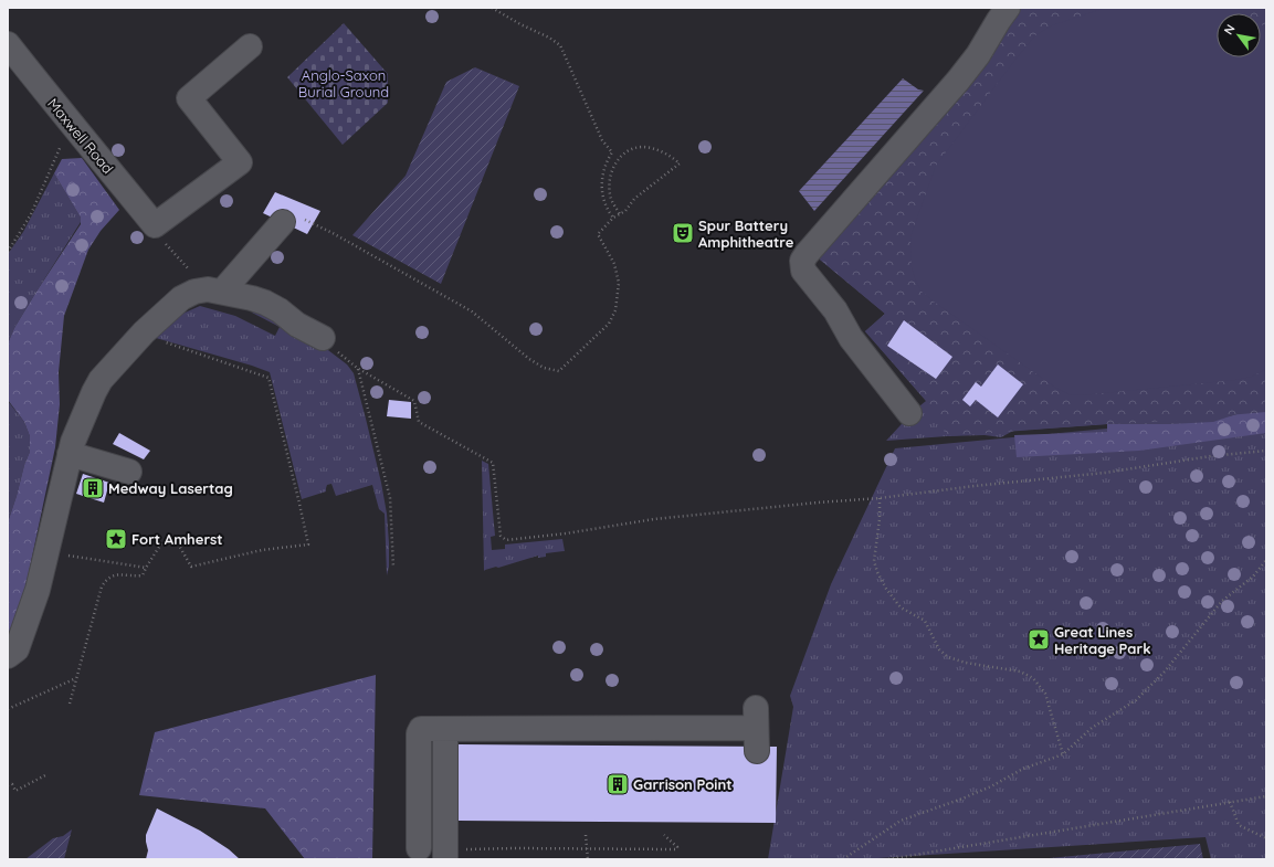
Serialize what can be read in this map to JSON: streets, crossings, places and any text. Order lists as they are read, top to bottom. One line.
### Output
{"streets":{"street":["Maxwell Road"]},"parks":["Anglo-Saxon Burial Ground"],"places":{"theatre":["Spur Battery Amphitheatre"],"building":["Medway Lasertag","Garrison Point"],"place":["Fort Amherst","Great Lines Heritage Park"]},"north":"top left"}
